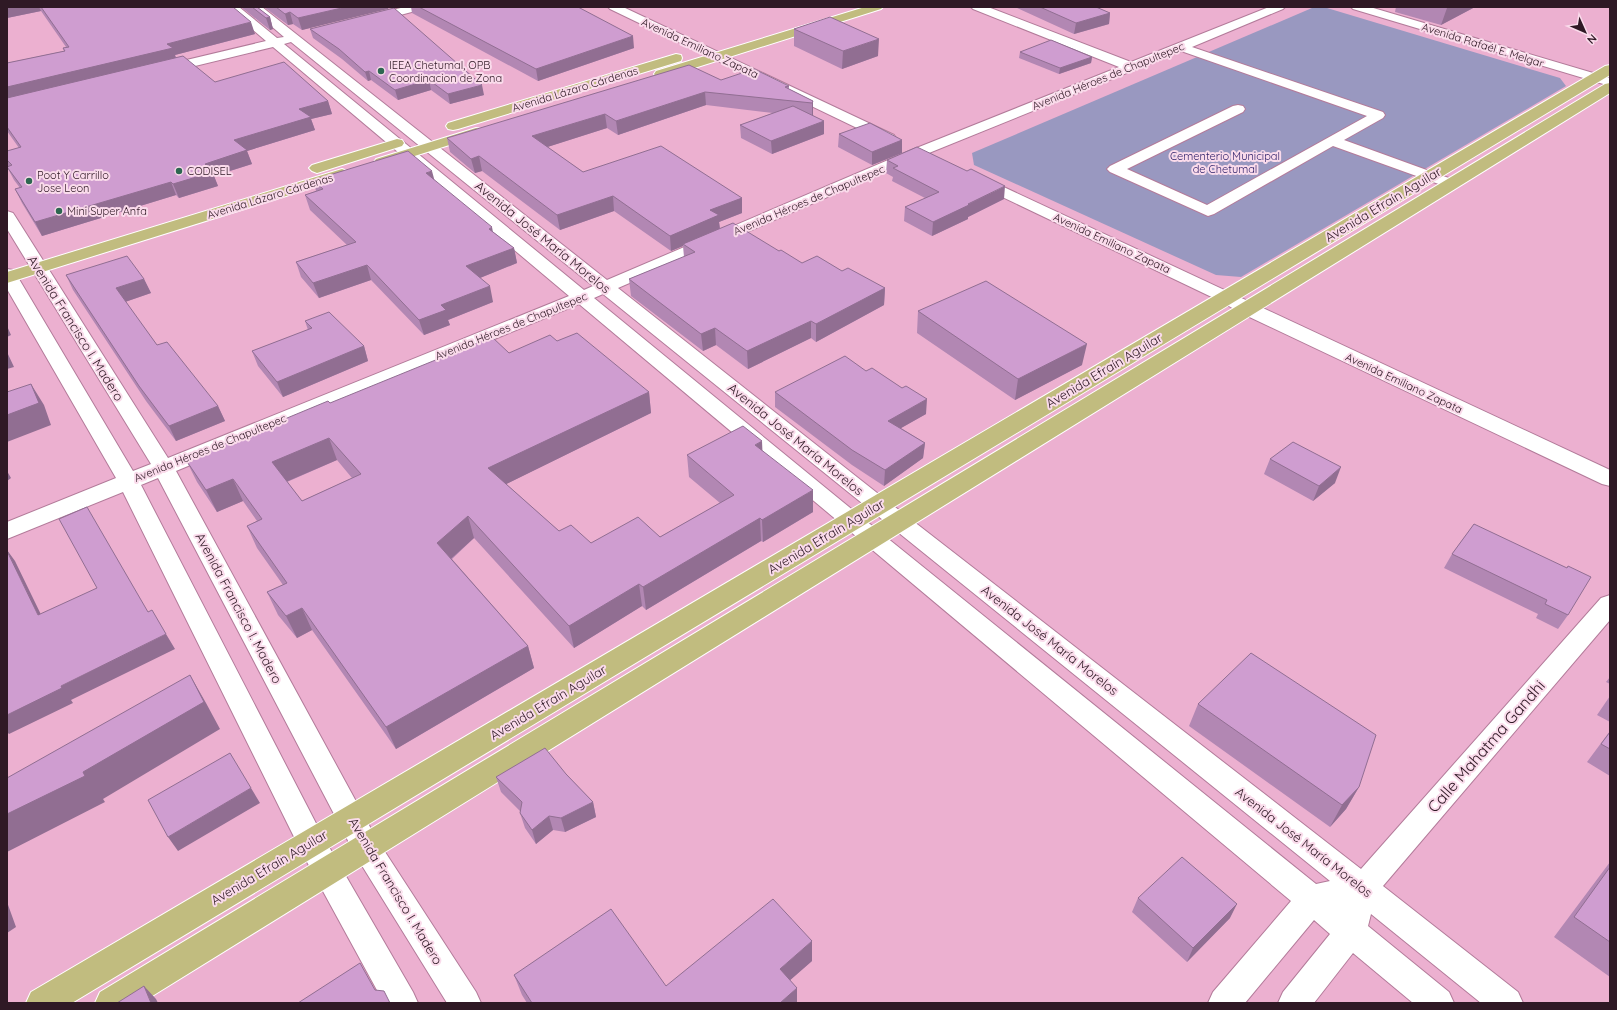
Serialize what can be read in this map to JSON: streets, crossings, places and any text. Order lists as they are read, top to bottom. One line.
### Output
{"streets":{"main road":["Avenida Lázaro Cárdenas","Avenida Efraín Aguilar"],"street":["Avenida Rafaél E. Melgar","Avenida Emiliano Zapata","Avenida Héroes de Chapultepec","Avenida José María Morelos","Avenida Francisco I. Madero","Calle Mahatma Gandhi"]},"crossings":[["Avenida Rafaél E. Melgar","Avenida Efraín Aguilar"],["Avenida Emiliano Zapata","Avenida Héroes de Chapultepec"],["Avenida Emiliano Zapata","Avenida Lázaro Cárdenas"],["Avenida Emiliano Zapata","Avenida Efraín Aguilar"],["Avenida Héroes de Chapultepec","Avenida José María Morelos"],["Avenida Héroes de Chapultepec","Avenida Francisco I. Madero"],["Avenida Lázaro Cárdenas","Avenida José María Morelos"],["Avenida Lázaro Cárdenas","Avenida Francisco I. Madero"],["Avenida Efraín Aguilar","Avenida José María Morelos"],["Avenida Efraín Aguilar","Avenida Francisco I. Madero"],["Avenida José María Morelos","Calle Mahatma Gandhi"]],"parks":["Cementerio Municipal de Chetumal"],"places":["IEEA Chetumal, OPB Coordinacion de Zona","CODISEL","Poot Y Carrillo Jose Leon","Mini Super Anfa"],"north":"bottom right"}
